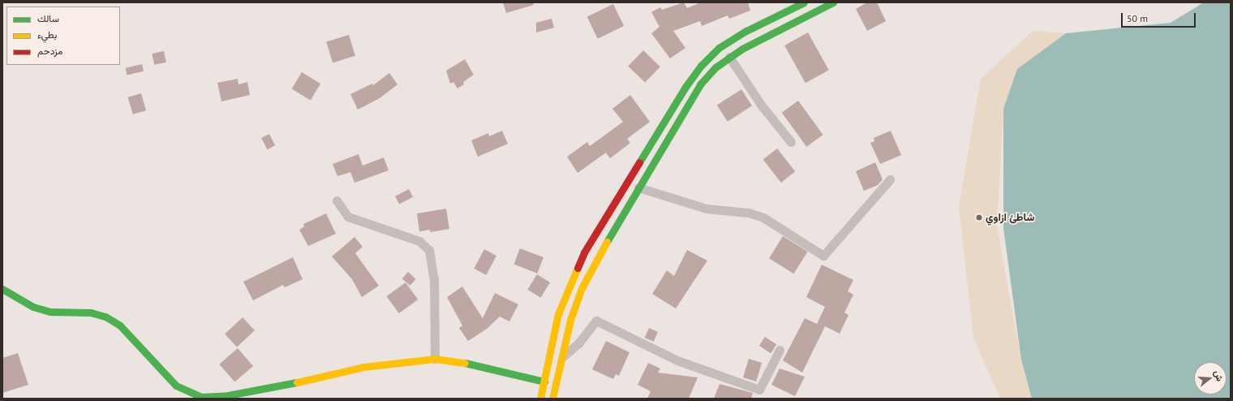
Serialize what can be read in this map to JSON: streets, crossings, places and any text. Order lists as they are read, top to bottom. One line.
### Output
{"places":["شاطئ ازاوي"],"legend":["سالك","بطيء","مزدحم"],"scale_bar":"50 m","north":"right"}
